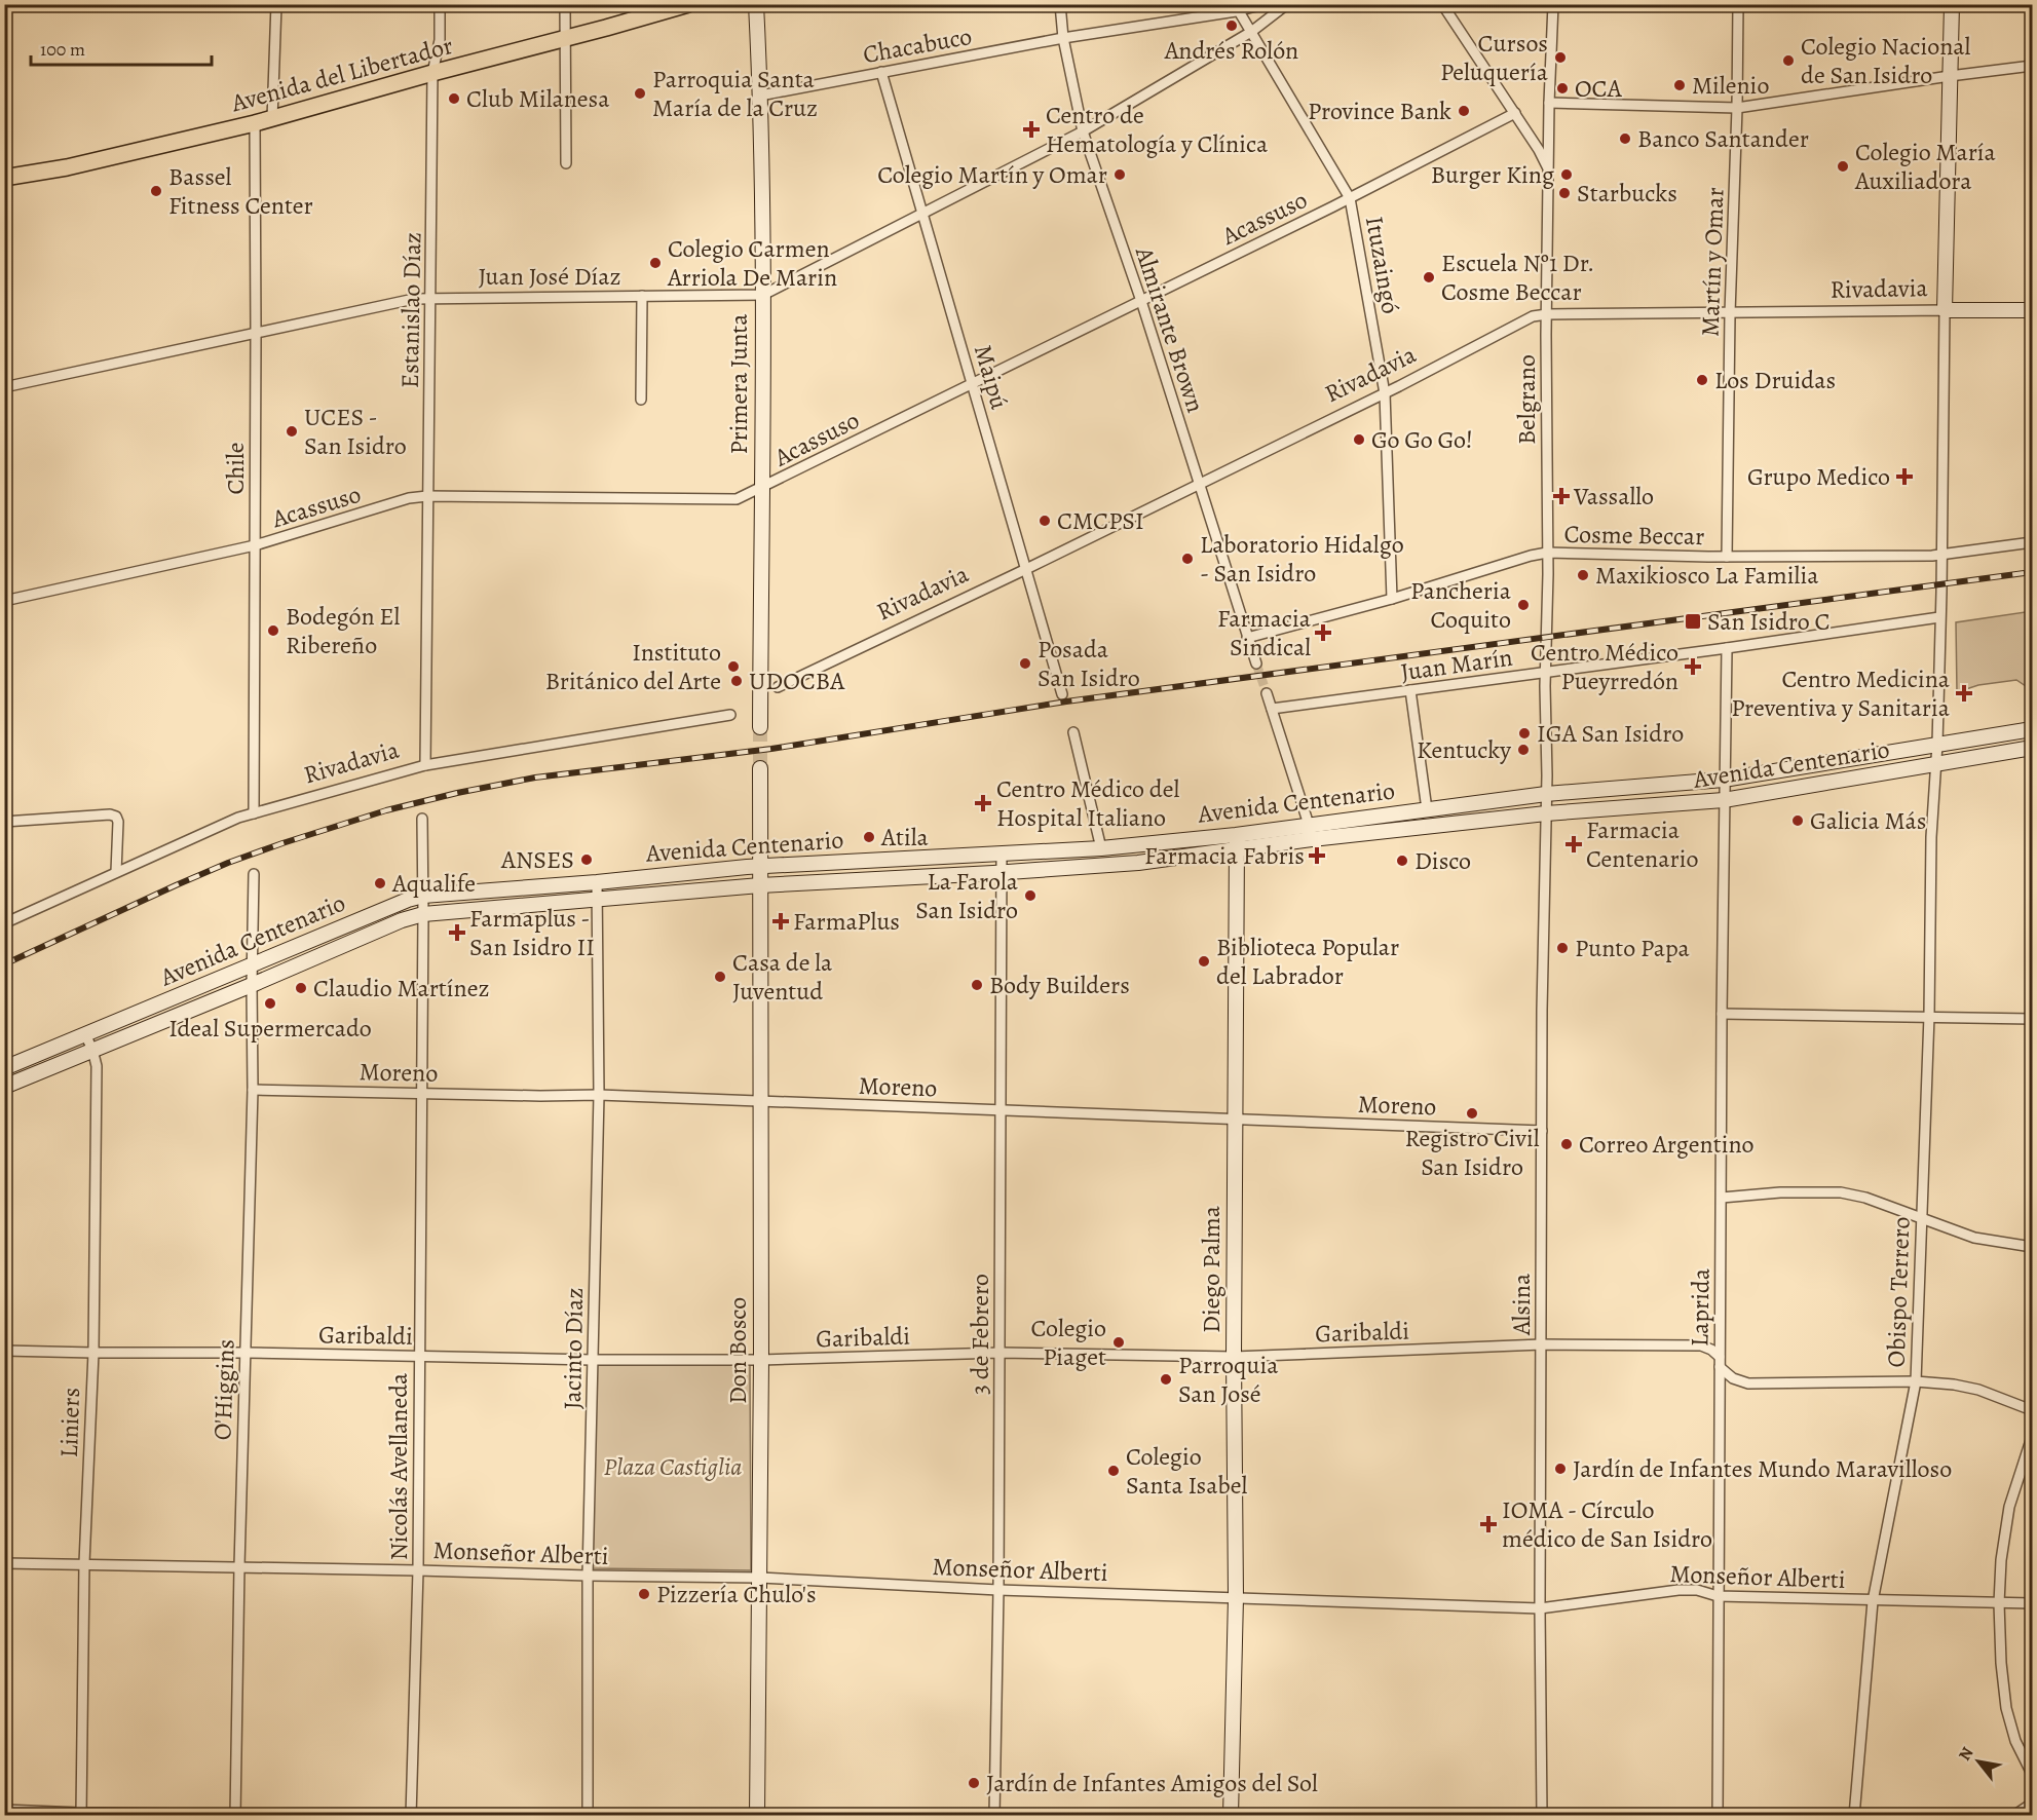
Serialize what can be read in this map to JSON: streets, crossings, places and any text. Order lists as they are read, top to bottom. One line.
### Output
{"streets":{"main road":["Avenida del Libertador","Rivadavia","Primera Junta","Avenida Centenario","Diego Palma","Don Bosco"],"street":["Chacabuco","Acassuso","Martín y Omar","Ituzaingó","Juan José Díaz","Estanislao Díaz","Almirante Brown","Maipú","Belgrano","Chile","Cosme Beccar","Juan Marín","Moreno","Obispo Terrero","Alsina","Laprida","Garibaldi","3 de Febrero","Jacinto Díaz","O'Higgins","Liniers","Nicolás Avellaneda","Monseñor Alberti"]},"crossings":[["Chacabuco","Ituzaingó"],["Chacabuco","Almirante Brown"],["Chacabuco","Maipú"],["Chacabuco","Primera Junta"],["Avenida del Libertador","Estanislao Díaz"],["Avenida del Libertador","Chile"],["Acassuso","Ituzaingó"],["Acassuso","Estanislao Díaz"],["Acassuso","Almirante Brown"],["Acassuso","Maipú"],["Acassuso","Primera Junta"],["Acassuso","Chile"],["Martín y Omar","Rivadavia"],["Martín y Omar","Cosme Beccar"],["Ituzaingó","Juan José Díaz"],["Ituzaingó","Rivadavia"],["Ituzaingó","Cosme Beccar"],["Juan José Díaz","Estanislao Díaz"],["Juan José Díaz","Almirante Brown"],["Juan José Díaz","Maipú"],["Juan José Díaz","Primera Junta"],["Juan José Díaz","Chile"],["Rivadavia","Estanislao Díaz"],["Rivadavia","Almirante Brown"],["Rivadavia","Maipú"],["Rivadavia","Belgrano"],["Rivadavia","Chile"],["Rivadavia","Obispo Terrero"],["Almirante Brown","Cosme Beccar"],["Belgrano","Cosme Beccar"],["Belgrano","Juan Marín"],["Belgrano","Avenida Centenario"],["Belgrano","Alsina"],["Cosme Beccar","Obispo Terrero"],["Juan Marín","Obispo Terrero"],["Avenida Centenario","Diego Palma"],["Avenida Centenario","Obispo Terrero"],["Avenida Centenario","Alsina"],["Avenida Centenario","Laprida"],["Avenida Centenario","3 de Febrero"],["Avenida Centenario","Jacinto Díaz"],["Avenida Centenario","Don Bosco"],["Avenida Centenario","O'Higgins"],["Avenida Centenario","Liniers"],["Avenida Centenario","Nicolás Avellaneda"],["Moreno","Diego Palma"],["Moreno","Alsina"],["Moreno","3 de Febrero"],["Moreno","Jacinto Díaz"],["Moreno","Don Bosco"],["Moreno","O'Higgins"],["Moreno","Nicolás Avellaneda"],["Diego Palma","Garibaldi"],["Diego Palma","Monseñor Alberti"],["Obispo Terrero","Monseñor Alberti"],["Alsina","Garibaldi"],["Alsina","Monseñor Alberti"],["Laprida","Garibaldi"],["Laprida","Monseñor Alberti"],["Garibaldi","3 de Febrero"],["Garibaldi","Jacinto Díaz"],["Garibaldi","Don Bosco"],["Garibaldi","O'Higgins"],["Garibaldi","Liniers"],["Garibaldi","Nicolás Avellaneda"],["3 de Febrero","Monseñor Alberti"],["Jacinto Díaz","Monseñor Alberti"],["Don Bosco","Monseñor Alberti"],["O'Higgins","Monseñor Alberti"],["Liniers","Monseñor Alberti"],["Nicolás Avellaneda","Monseñor Alberti"]],"parks":["Plaza Castiglia"],"places":{"other":["Andrés Rolón","Cursos Peluquería","Colegio Nacional de San Isidro","Milenio","OCA","Parroquia Santa María de la Cruz","Club Milanesa","Province Bank","Banco Santander","Colegio María Auxiliadora","Colegio Martín y Omar","Burger King","Bassel Fitness Center","Starbucks","Colegio Carmen Arriola De Marin","Escuela Nº1 Dr. Cosme Beccar","Los Druidas","UCES - San Isidro","Go Go Go!","CMCPSI","Laboratorio Hidalgo - San Isidro","Maxikiosco La Familia","Pancheria Coquito","Bodegón El Ribereño","Posada San Isidro","Instituto Británico del Arte","UDOCBA","IGA San Isidro","Kentucky","Galicia Más","Atila","ANSES","Disco","Aqualife","La Farola San Isidro","Punto Papa","Biblioteca Popular del Labrador","Casa de la Juventud","Body Builders","Claudio Martínez","Ideal Supermercado","Registro Civil San Isidro","Correo Argentino","Colegio Piaget","Parroquia San José","Jardín de Infantes Mundo Maravilloso","Colegio Santa Isabel","Pizzería Chulo's","Jardín de Infantes Amigos del Sol"],"health":["Centro de Hematología y Clínica","Grupo Medico","Vassallo","Farmacia Sindical","Centro Médico Pueyrredón","Centro Medicina Preventiva y Sanitaria","Centro Médico del Hospital Italiano","Farmacia Centenario","Farmacia Fabris","FarmaPlus","Farmaplus - San Isidro II","IOMA - Círculo médico de San Isidro"],"transit":["San Isidro C"]},"scale_bar":"100 m","north":"top left"}
